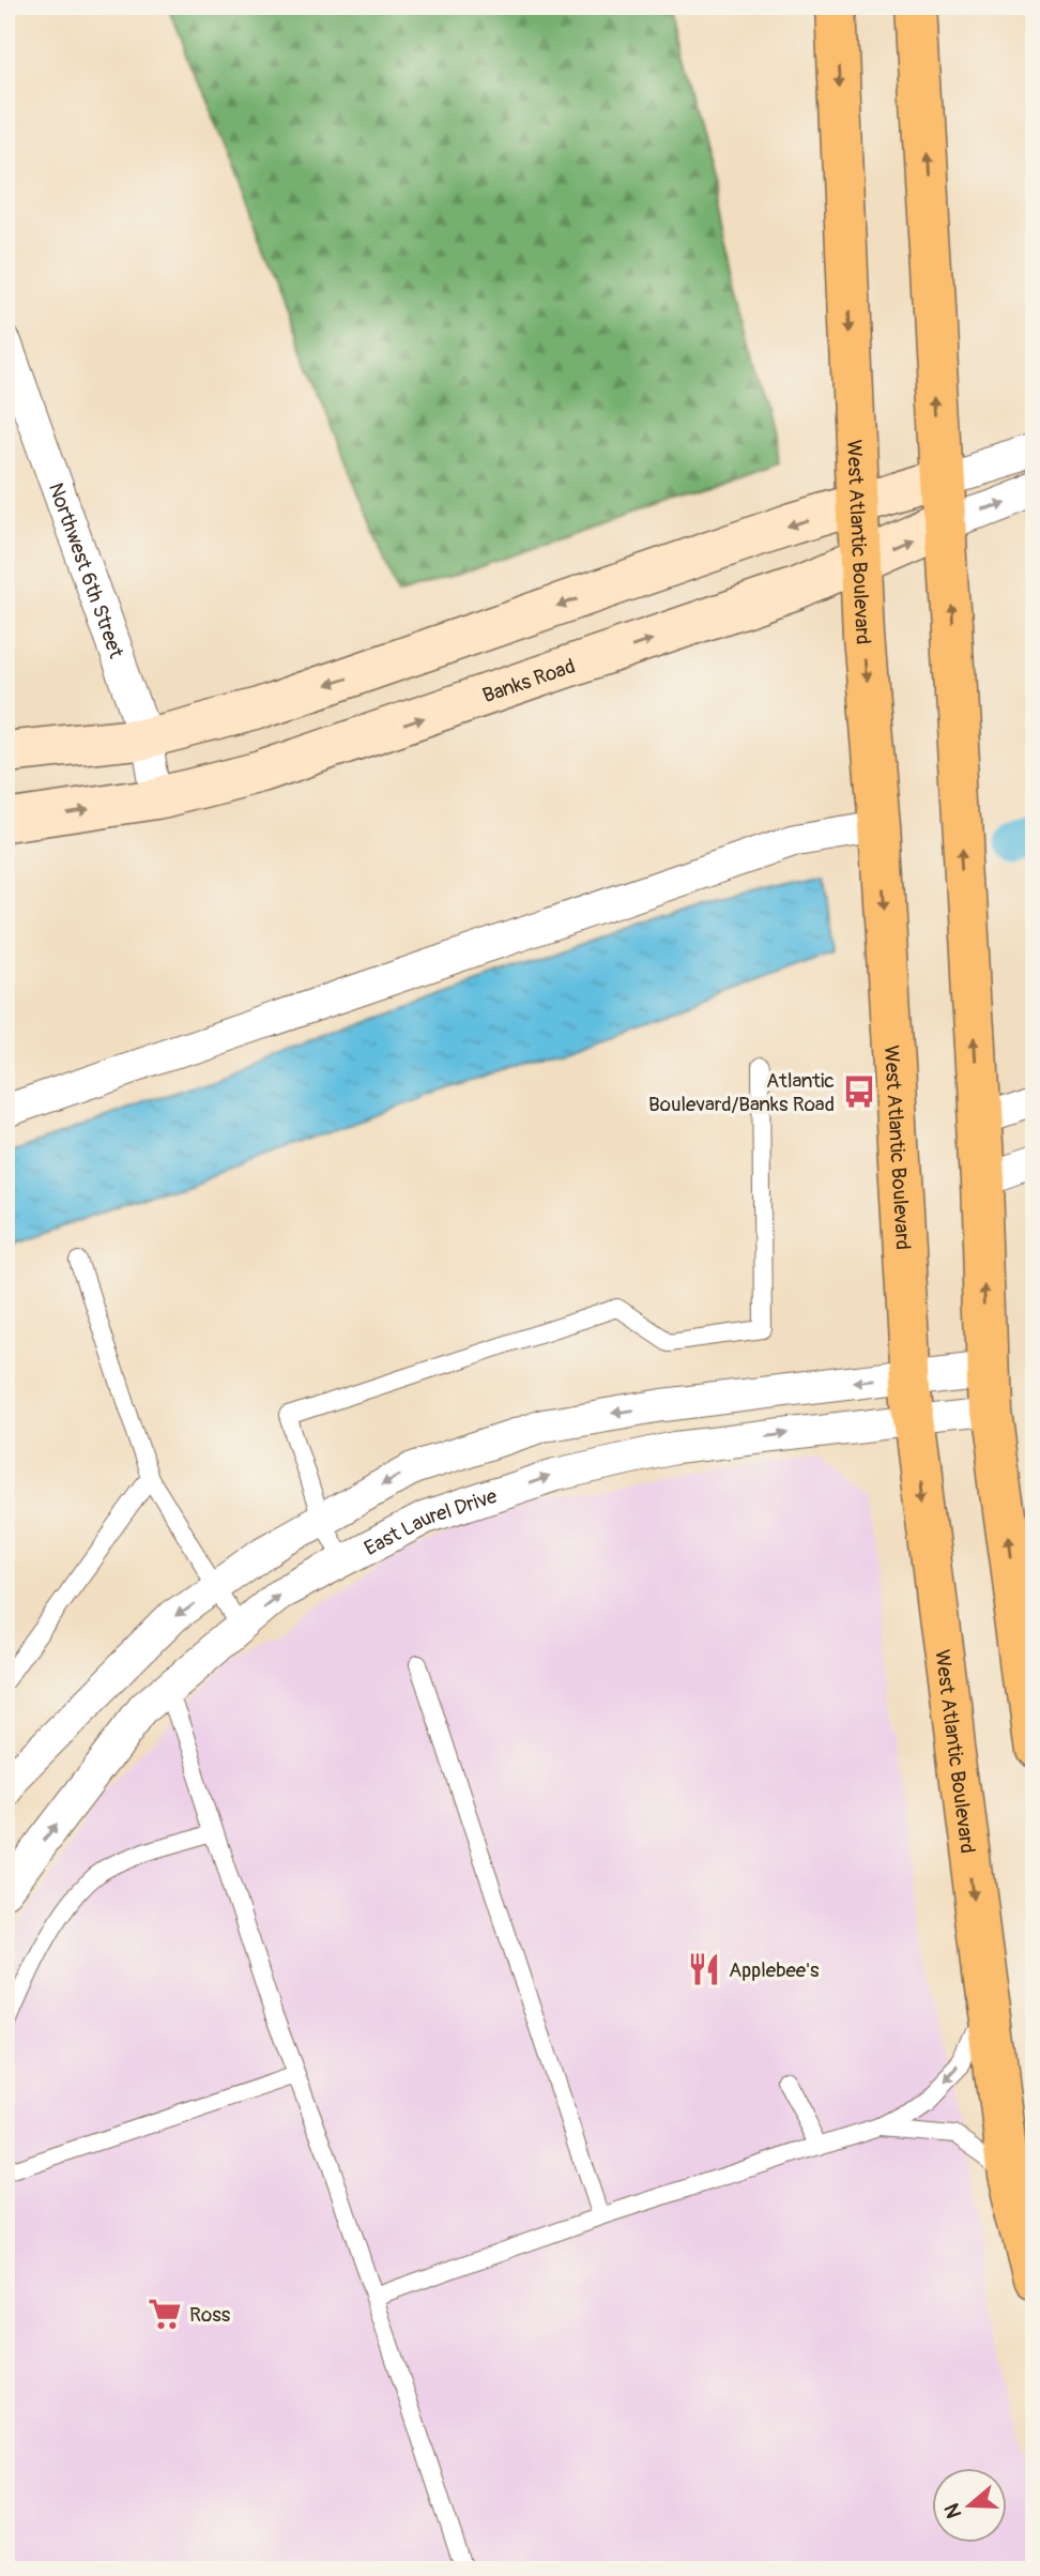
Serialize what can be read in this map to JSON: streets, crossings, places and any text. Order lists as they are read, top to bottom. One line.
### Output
{"streets":{"main road":["West Atlantic Boulevard"],"street":["Northwest 6th Street","Banks Road","East Laurel Drive"]},"crossings":[["West Atlantic Boulevard","Banks Road"],["West Atlantic Boulevard","East Laurel Drive"],["Northwest 6th Street","Banks Road"]],"places":{"bus stop":["Atlantic Boulevard/Banks Road"],"restaurant":["Applebee's"],"supermarket":["Ross"]},"north":"left"}
